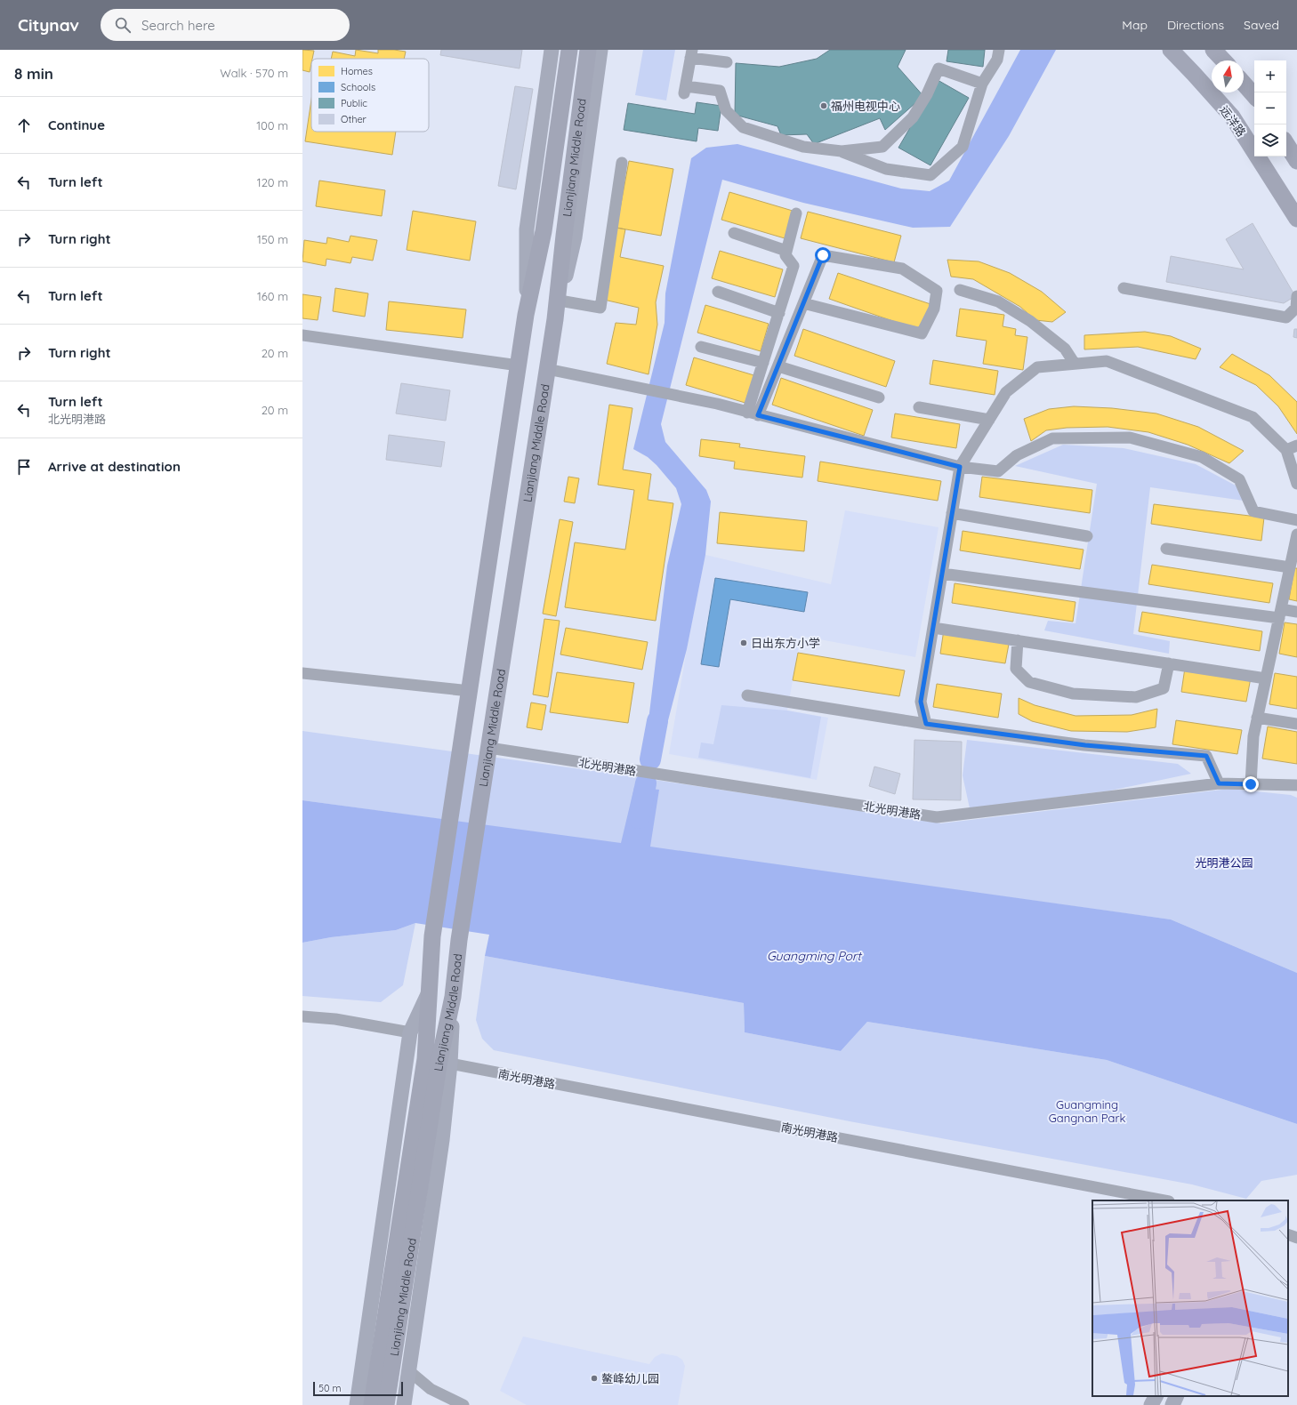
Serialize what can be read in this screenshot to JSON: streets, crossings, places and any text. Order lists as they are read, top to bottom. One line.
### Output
{"streets":{"highway":["远洋路","Lianjiang Middle Road"],"street":["北光明港路","南光明港路"]},"crossings":[["Lianjiang Middle Road","北光明港路"],["Lianjiang Middle Road","南光明港路"]],"water":["Guangming Port"],"parks":["光明港公园","Guangming Gangnan Park"],"places":["福州电视中心","日出东方小学","鳌峰幼儿园"],"legend":["Homes","Schools","Public","Other"],"scale_bar":"50 m","north":"top","page":{"header":"Citynav","search":"Search here","nav":["Map","Directions","Saved"],"heading":["8 min","Walk · 570 m"],"map_buttons":["+","−"],"list":[["Continue","100 m"],["Turn left","120 m"],["Turn right","150 m"],["Turn left","160 m"],["Turn right","20 m"],["Turn left","北光明港路","20 m"],"Arrive at destination"],"scale":"50 m"}}
